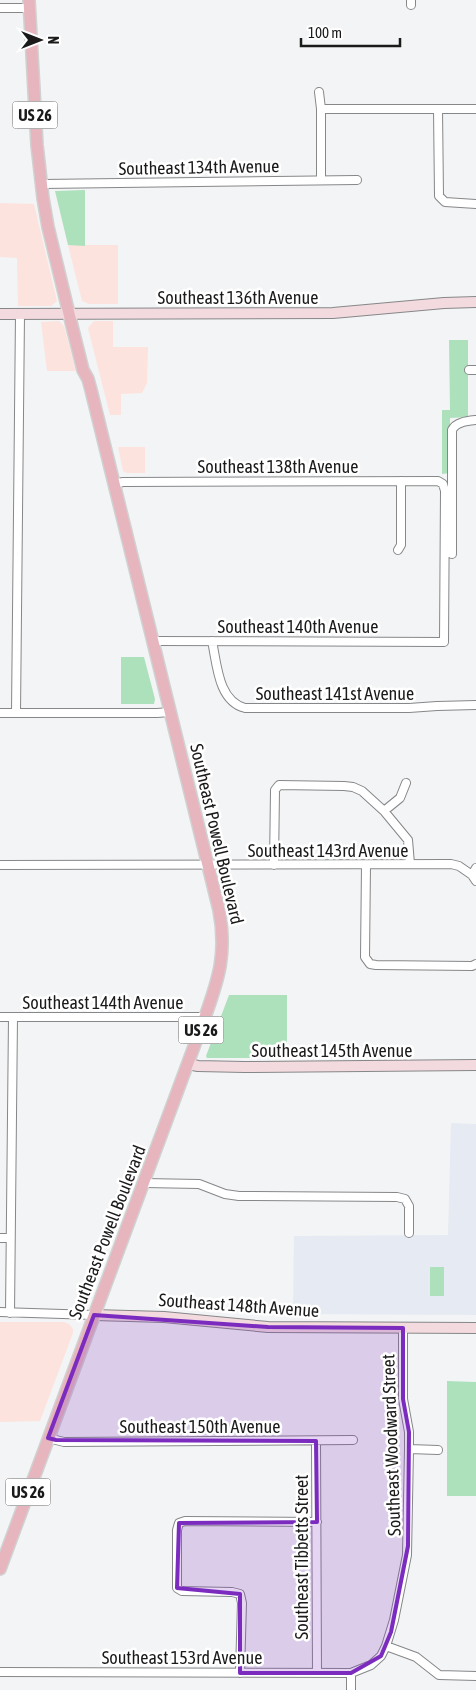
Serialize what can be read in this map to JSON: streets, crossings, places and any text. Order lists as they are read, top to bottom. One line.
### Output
{"streets":{"main road":["US 26","Southeast Powell Boulevard"],"street":["Southeast 134th Avenue","Southeast 136th Avenue","Southeast 138th Avenue","Southeast 140th Avenue","Southeast 141st Avenue","Southeast 143rd Avenue","Southeast 144th Avenue","Southeast 145th Avenue","Southeast 148th Avenue","Southeast 150th Avenue","Southeast Woodward Street","Southeast Tibbetts Street","Southeast 153rd Avenue"]},"crossings":[["Southeast 134th Avenue","Southeast Powell Boulevard"],["Southeast 136th Avenue","Southeast Powell Boulevard"],["Southeast 138th Avenue","Southeast 140th Avenue"],["Southeast 138th Avenue","Southeast Powell Boulevard"],["Southeast 140th Avenue","Southeast 141st Avenue"],["Southeast 140th Avenue","Southeast Powell Boulevard"],["Southeast Powell Boulevard","Southeast 143rd Avenue"],["Southeast Powell Boulevard","Southeast 144th Avenue"],["Southeast Powell Boulevard","Southeast 145th Avenue"],["Southeast Powell Boulevard","Southeast 148th Avenue"],["Southeast Powell Boulevard","Southeast 150th Avenue"],["Southeast 148th Avenue","Southeast Woodward Street"],["Southeast 150th Avenue","Southeast Tibbetts Street"],["Southeast Woodward Street","Southeast 153rd Avenue"],["Southeast Tibbetts Street","Southeast 153rd Avenue"]],"scale_bar":"100 m","north":"right"}
